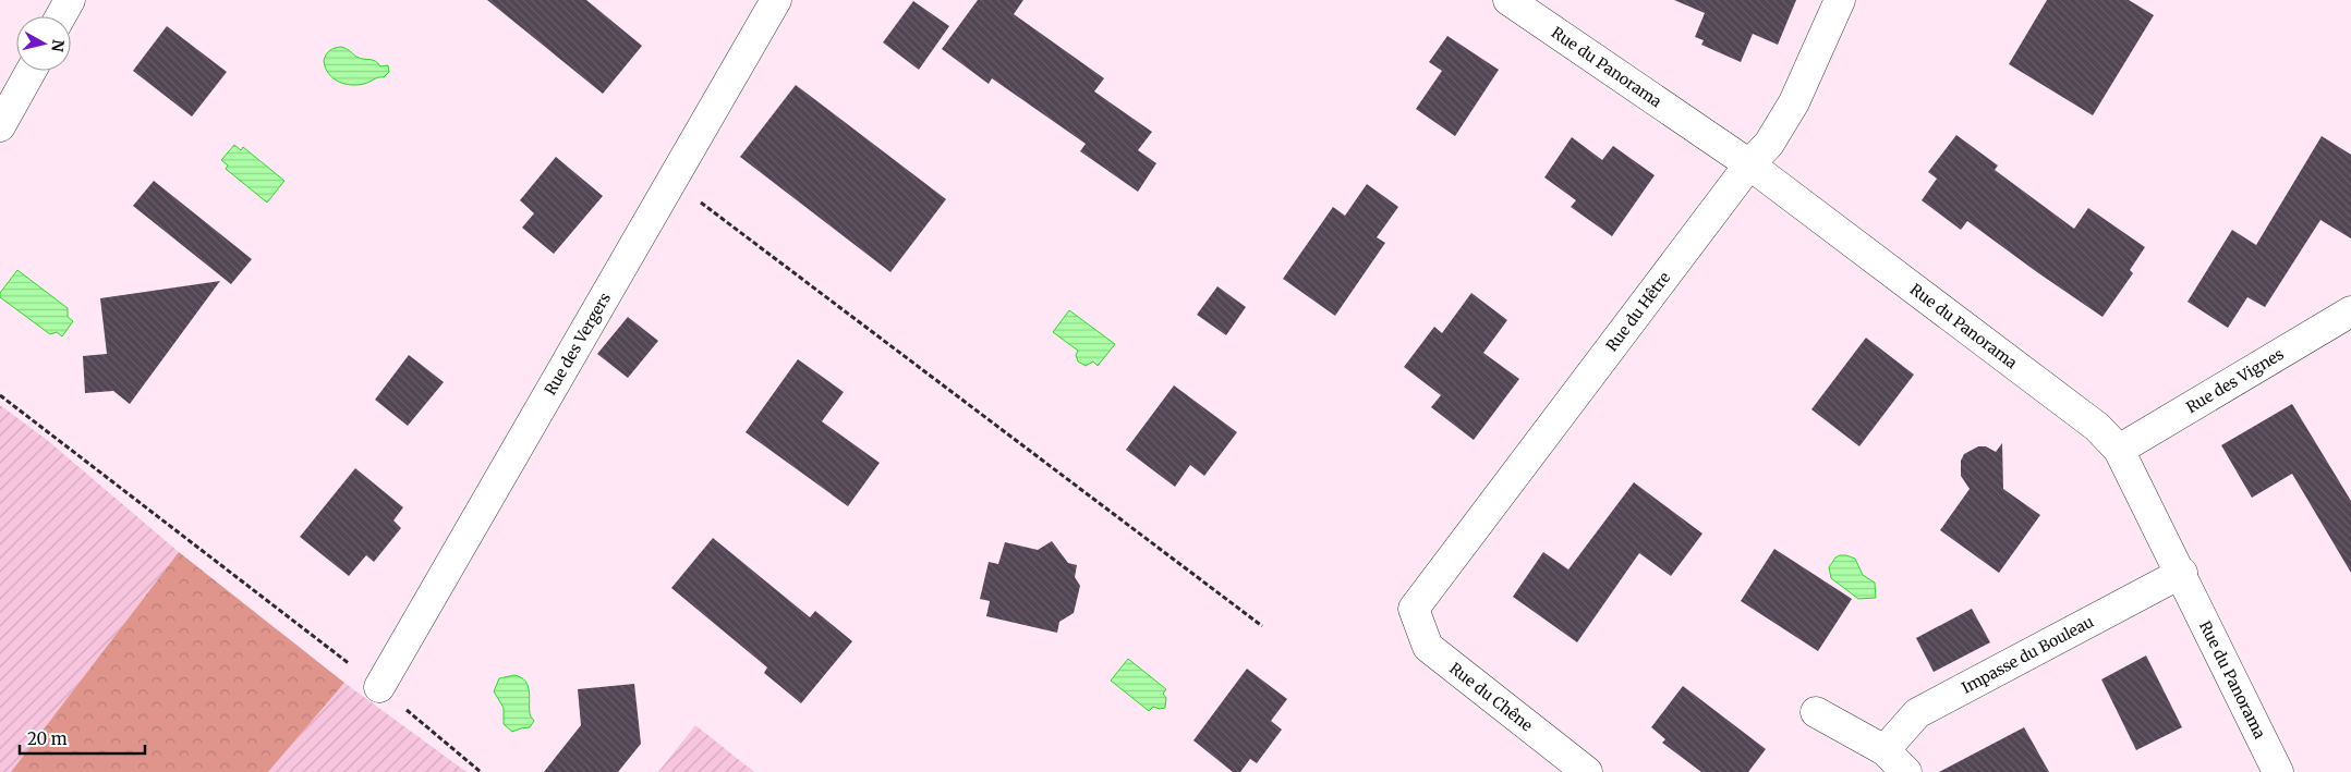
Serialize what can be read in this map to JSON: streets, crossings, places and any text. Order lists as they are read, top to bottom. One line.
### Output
{"streets":{"street":["Rue du Panorama","Rue du Hêtre","Rue des Vergers","Rue des Vignes","Impasse du Bouleau","Rue du Chêne"]},"crossings":[["Rue du Panorama","Rue du Hêtre"],["Rue du Panorama","Rue des Vignes"],["Rue du Panorama","Impasse du Bouleau"],["Rue du Hêtre","Rue du Chêne"]],"scale_bar":"20 m","north":"right"}
